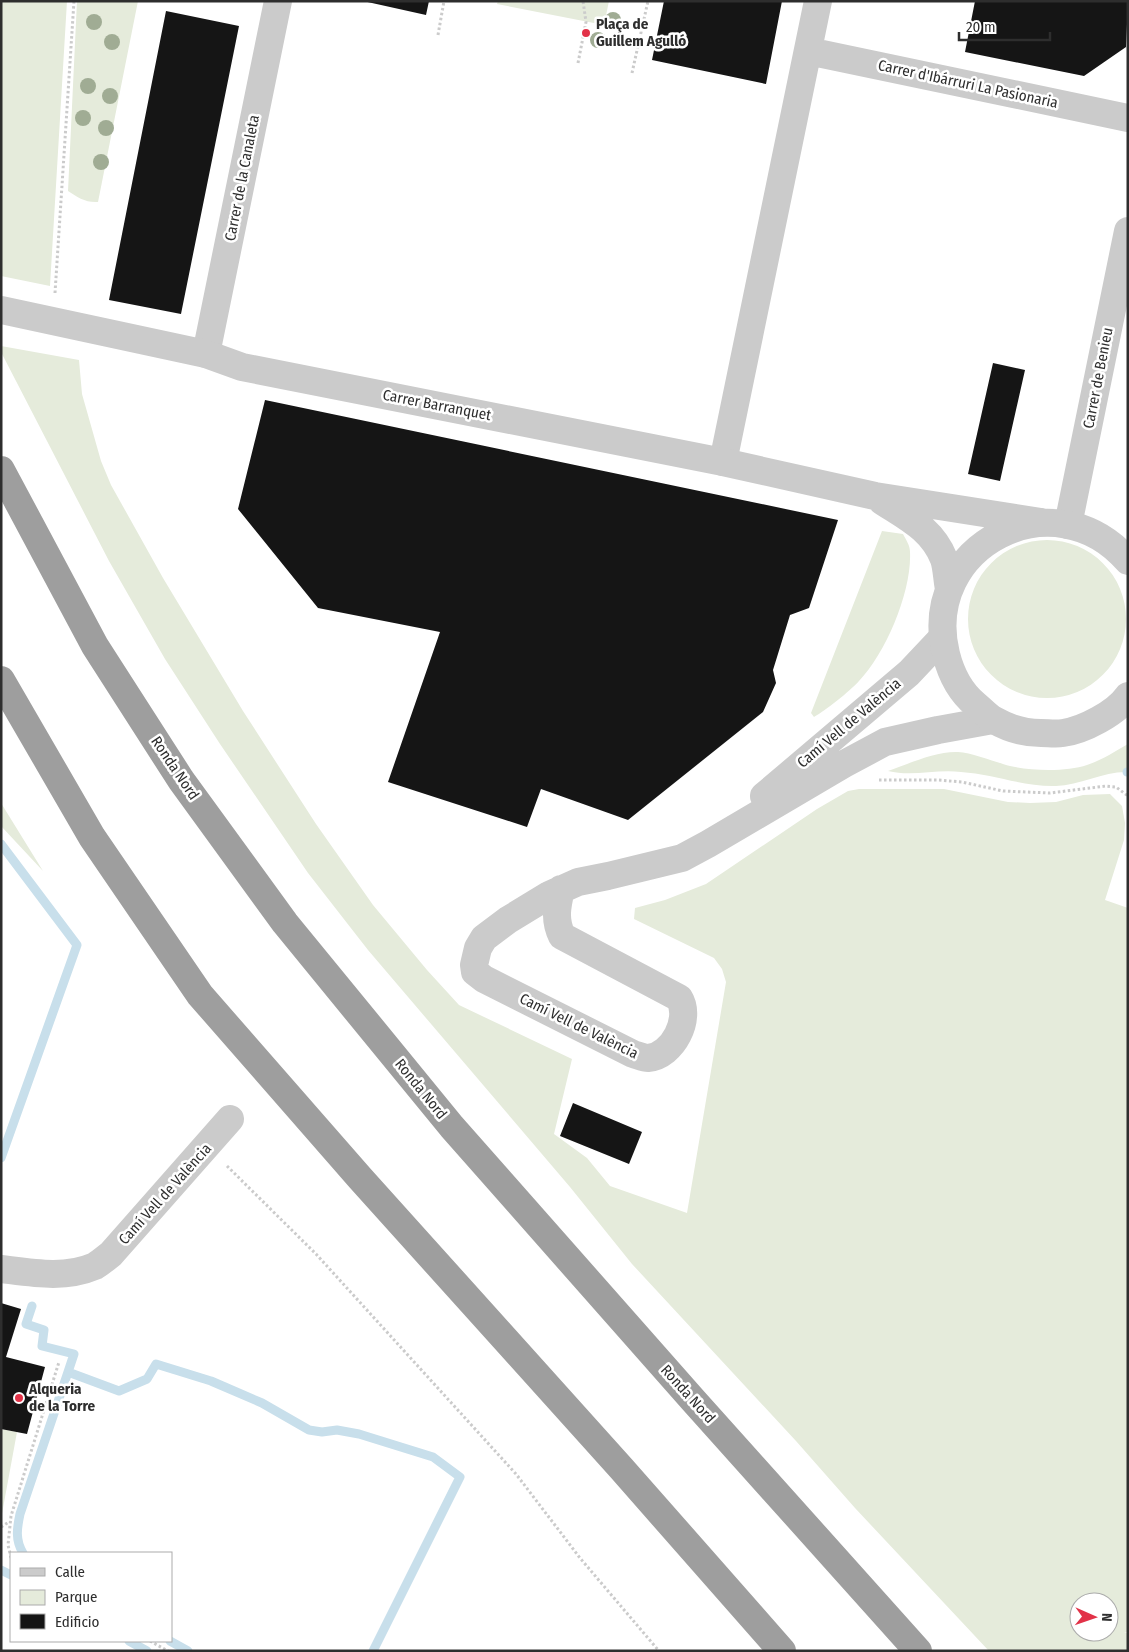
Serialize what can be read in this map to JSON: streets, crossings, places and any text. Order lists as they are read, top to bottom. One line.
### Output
{"streets":{"highway":["Ronda Nord"],"street":["Carrer d'Ibárruri La Pasionaria","Carrer de la Canaleta","Carrer de Benieu","Carrer Barranquet","Camí Vell de València"]},"crossings":[["Carrer de la Canaleta","Carrer Barranquet"]],"places":["Plaça de Guillem Agulló","Alqueria de la Torre"],"legend":["Calle","Parque","Edificio"],"scale_bar":"20 m","north":"right"}
